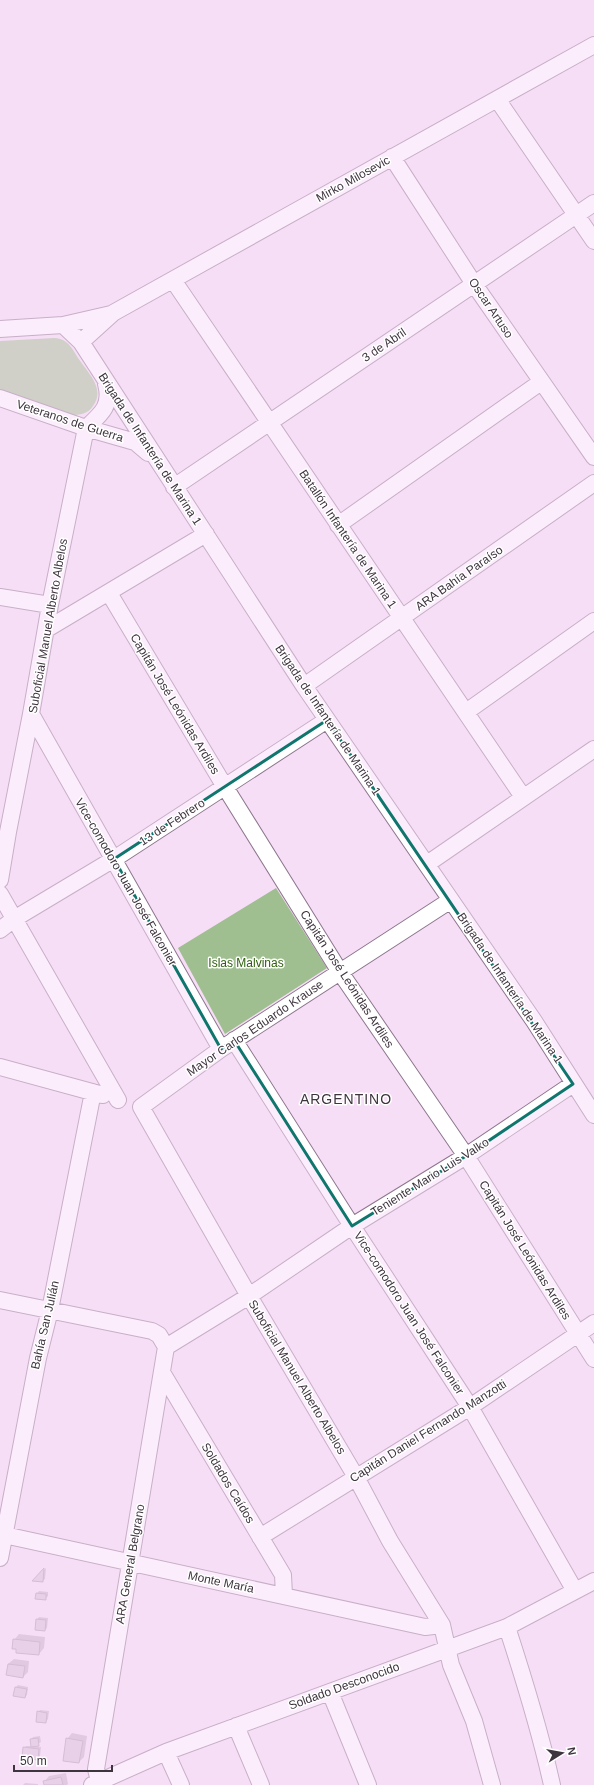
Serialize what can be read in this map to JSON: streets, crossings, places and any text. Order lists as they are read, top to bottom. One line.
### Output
{"streets":{"street":["Mirko Milosevic","Oscar Artuso","3 de Abril","Veteranos de Guerra","Brigada de Infantería de Marina 1","Batallón Infantería de Marina 1","ARA Bahía Paraíso","Suboficial Manuel Alberto Albelos","Capitán José Leónidas Ardiles","13 de Febrero","Vice-comodoro Juan José Falconier","Mayor Carlos Eduardo Krause","Teniente Mario Luis Valko","Bahía San Julián","Capitán Daniel Fernando Manzotti","Soldados Caídos","ARA General Belgrano","Monte María","Soldado Desconocido"]},"crossings":[["Mirko Milosevic","Oscar Artuso"],["Mirko Milosevic","Brigada de Infantería de Marina 1"],["Mirko Milosevic","Batallón Infantería de Marina 1"],["Oscar Artuso","3 de Abril"],["3 de Abril","Brigada de Infantería de Marina 1"],["3 de Abril","Batallón Infantería de Marina 1"],["Veteranos de Guerra","Brigada de Infantería de Marina 1"],["Veteranos de Guerra","Suboficial Manuel Alberto Albelos"],["Brigada de Infantería de Marina 1","ARA Bahía Paraíso"],["Brigada de Infantería de Marina 1","13 de Febrero"],["Brigada de Infantería de Marina 1","Mayor Carlos Eduardo Krause"],["Brigada de Infantería de Marina 1","Teniente Mario Luis Valko"],["Batallón Infantería de Marina 1","ARA Bahía Paraíso"],["Suboficial Manuel Alberto Albelos","Vice-comodoro Juan José Falconier"],["Suboficial Manuel Alberto Albelos","Mayor Carlos Eduardo Krause"],["Suboficial Manuel Alberto Albelos","Teniente Mario Luis Valko"],["Suboficial Manuel Alberto Albelos","Capitán Daniel Fernando Manzotti"],["Suboficial Manuel Alberto Albelos","Monte María"],["Suboficial Manuel Alberto Albelos","Soldado Desconocido"],["Capitán José Leónidas Ardiles","13 de Febrero"],["Capitán José Leónidas Ardiles","Mayor Carlos Eduardo Krause"],["Capitán José Leónidas Ardiles","Teniente Mario Luis Valko"],["Capitán José Leónidas Ardiles","Capitán Daniel Fernando Manzotti"],["13 de Febrero","Vice-comodoro Juan José Falconier"],["Vice-comodoro Juan José Falconier","Mayor Carlos Eduardo Krause"],["Vice-comodoro Juan José Falconier","Teniente Mario Luis Valko"],["Vice-comodoro Juan José Falconier","Capitán Daniel Fernando Manzotti"],["Vice-comodoro Juan José Falconier","Soldado Desconocido"],["Teniente Mario Luis Valko","ARA General Belgrano"],["Bahía San Julián","Monte María"],["Capitán Daniel Fernando Manzotti","Soldados Caídos"],["Soldados Caídos","ARA General Belgrano"],["Soldados Caídos","Monte María"],["ARA General Belgrano","Monte María"],["ARA General Belgrano","Soldado Desconocido"]],"districts":["ARGENTINO"],"parks":["Islas Malvinas"],"scale_bar":"50 m","north":"right"}
